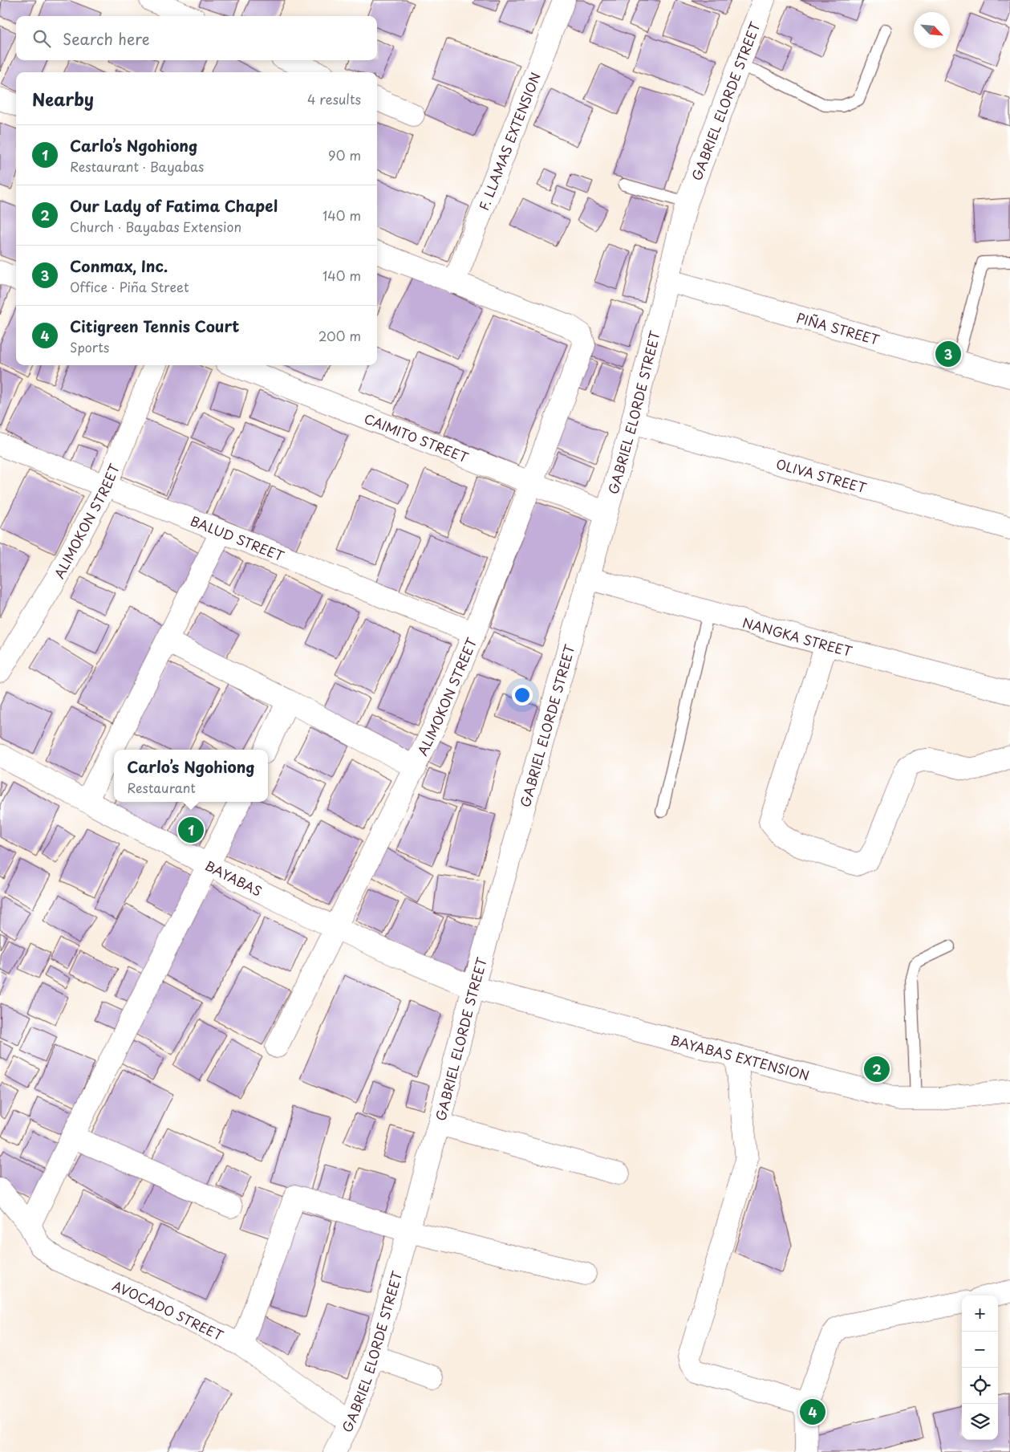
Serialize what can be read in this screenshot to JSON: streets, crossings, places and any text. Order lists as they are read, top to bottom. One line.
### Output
{"streets":{"street":["GABRIEL ELORDE STREET","F. LLAMAS EXTENSION","PIÑA STREET","CAIMITO STREET","OLIVA STREET","ALIMOKON STREET","BALUD STREET","NANGKA STREET","BAYABAS","BAYABAS EXTENSION","AVOCADO STREET"]},"crossings":[["GABRIEL ELORDE STREET","PIÑA STREET"],["GABRIEL ELORDE STREET","CAIMITO STREET"],["GABRIEL ELORDE STREET","OLIVA STREET"],["GABRIEL ELORDE STREET","NANGKA STREET"],["GABRIEL ELORDE STREET","BAYABAS"],["GABRIEL ELORDE STREET","BAYABAS EXTENSION"],["GABRIEL ELORDE STREET","AVOCADO STREET"],["F. LLAMAS EXTENSION","ALIMOKON STREET"],["CAIMITO STREET","ALIMOKON STREET"],["ALIMOKON STREET","BALUD STREET"],["ALIMOKON STREET","BAYABAS"],["BAYABAS","BAYABAS EXTENSION"]],"north":"bottom right","page":{"search":"Search here","heading":["Nearby","4 results"],"list":[{"mark":"1","name":"Carlo’s Ngohiong","note":"Restaurant · Bayabas","value":"90 m"},{"mark":"2","name":"Our Lady of Fatima Chapel","note":"Church · Bayabas Extension","value":"140 m"},{"mark":"3","name":"Conmax, Inc.","note":"Office · Piña Street","value":"140 m"},{"mark":"4","name":"Citigreen Tennis Court","note":"Sports","value":"200 m"}],"pins":["3","1","2","4"],"popup":["Carlo’s Ngohiong","Restaurant"],"map_buttons":["+","−"]}}
